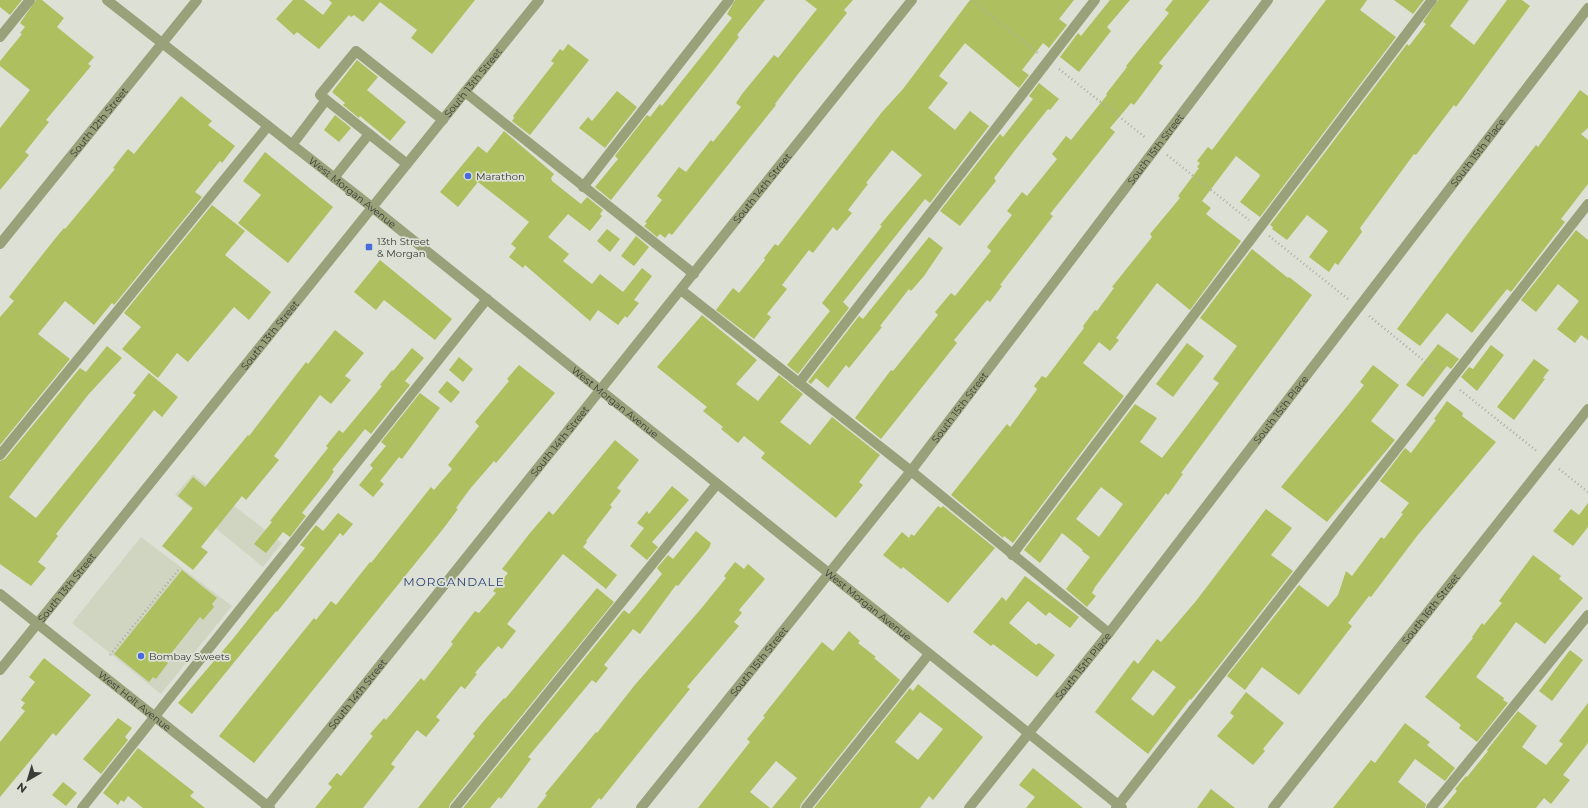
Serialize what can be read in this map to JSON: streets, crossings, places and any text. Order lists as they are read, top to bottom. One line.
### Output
{"streets":{"street":["South 13th Street","South 12th Street","South 15th Street","South 15th Place","South 14th Street","West Morgan Avenue","South 16th Street","West Holt Avenue"]},"crossings":[["South 13th Street","West Morgan Avenue"],["South 13th Street","West Holt Avenue"],["South 12th Street","West Morgan Avenue"],["South 15th Street","West Morgan Avenue"],["South 15th Place","West Morgan Avenue"],["South 14th Street","West Morgan Avenue"],["South 14th Street","West Holt Avenue"]],"districts":["MORGANDALE"],"places":{"other":["Marathon","Bombay Sweets"],"transit":["13th Street & Morgan"]},"north":"bottom left"}
